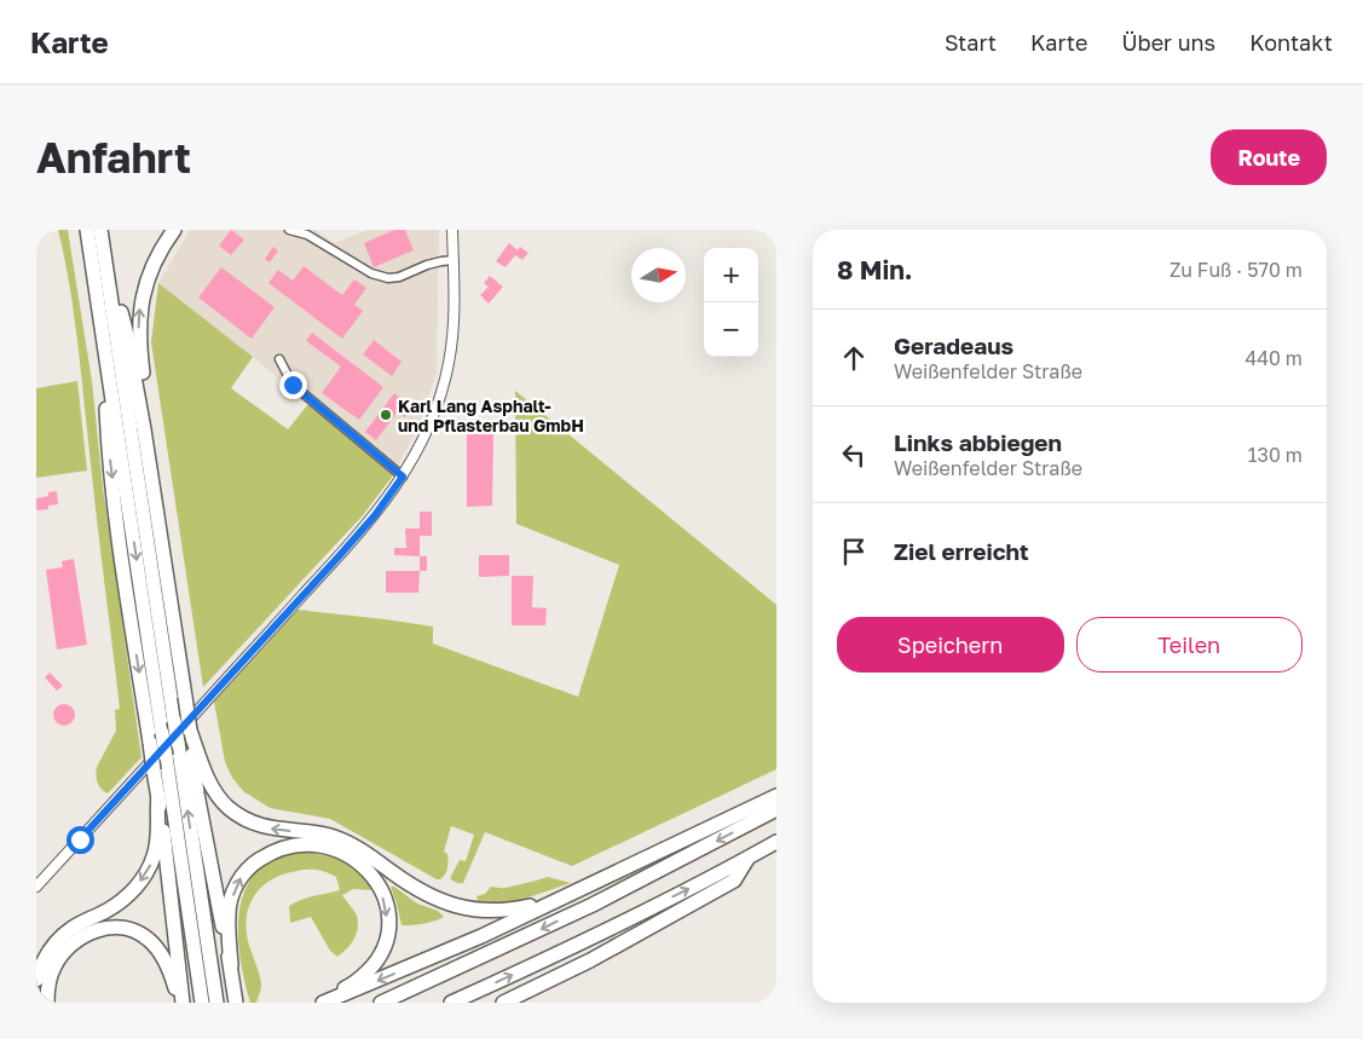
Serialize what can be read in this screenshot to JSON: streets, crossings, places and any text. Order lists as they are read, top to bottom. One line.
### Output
{"places":["Karl Lang Asphalt- und Pflasterbau GmbH"],"north":"right","page":{"header":"Karte","nav":["Start","Karte","Über uns","Kontakt"],"buttons":["Route",["Speichern","Teilen"]],"title":"Anfahrt","heading":["8 Min.","Zu Fuß · 570 m"],"map_buttons":["+","−"],"list":[["Geradeaus","Weißenfelder Straße","440 m"],["Links abbiegen","Weißenfelder Straße","130 m"],"Ziel erreicht"]}}
